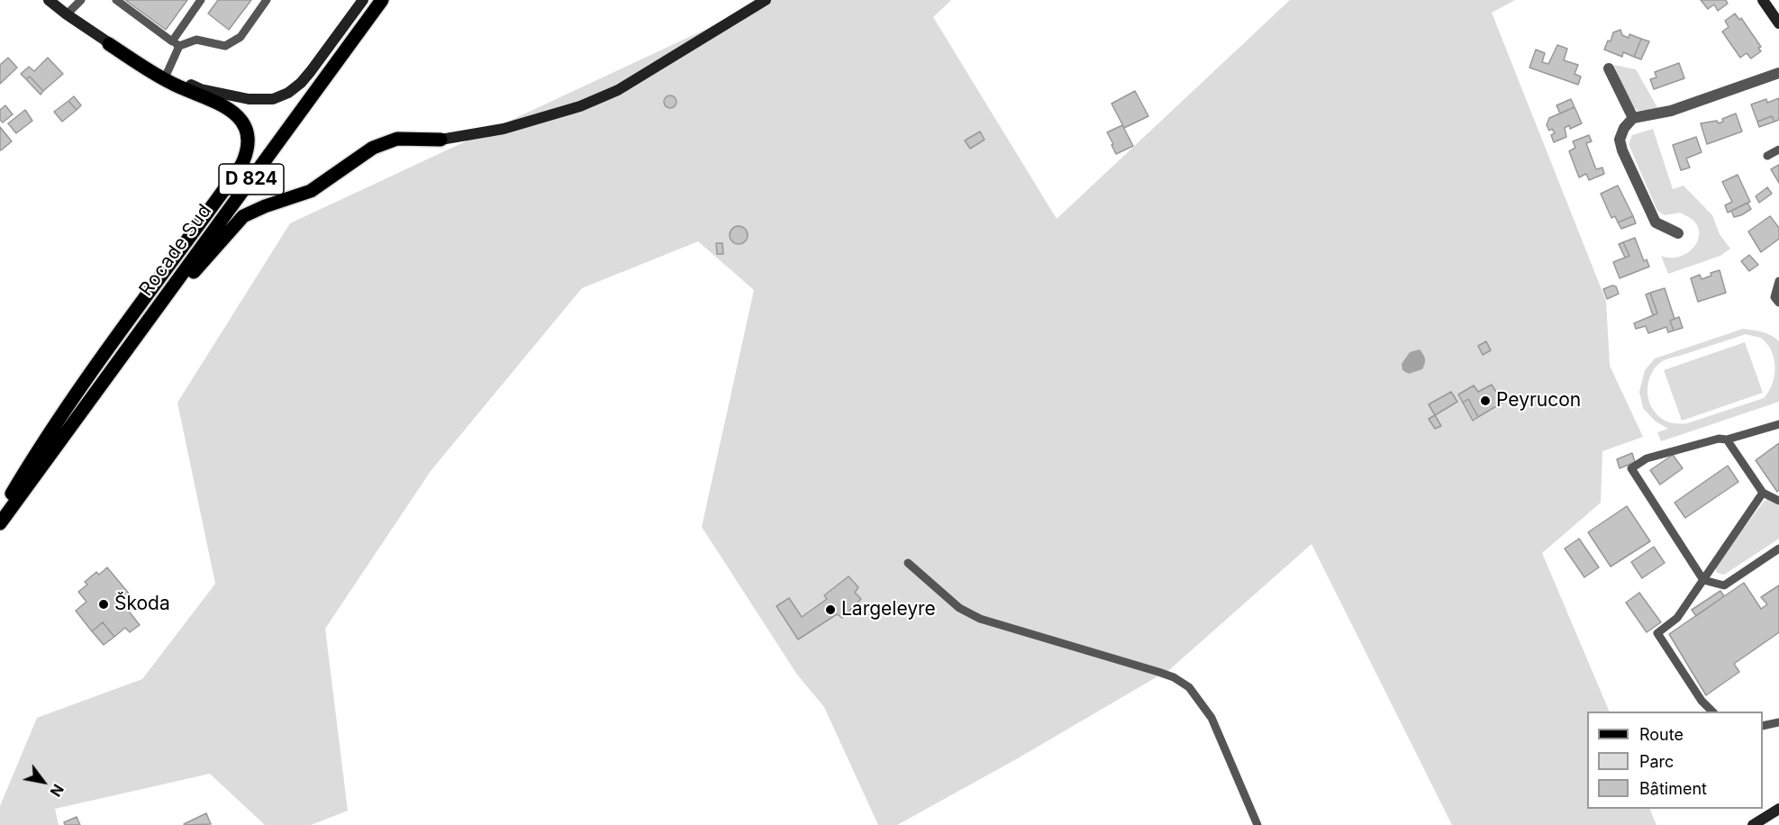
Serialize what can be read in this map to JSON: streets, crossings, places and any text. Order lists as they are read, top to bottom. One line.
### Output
{"streets":{"main road":["D 824","Rocade Sud"]},"places":["Peyrucon","Škoda","Largeleyre"],"legend":["Route","Parc","Bâtiment"],"north":"bottom right"}
